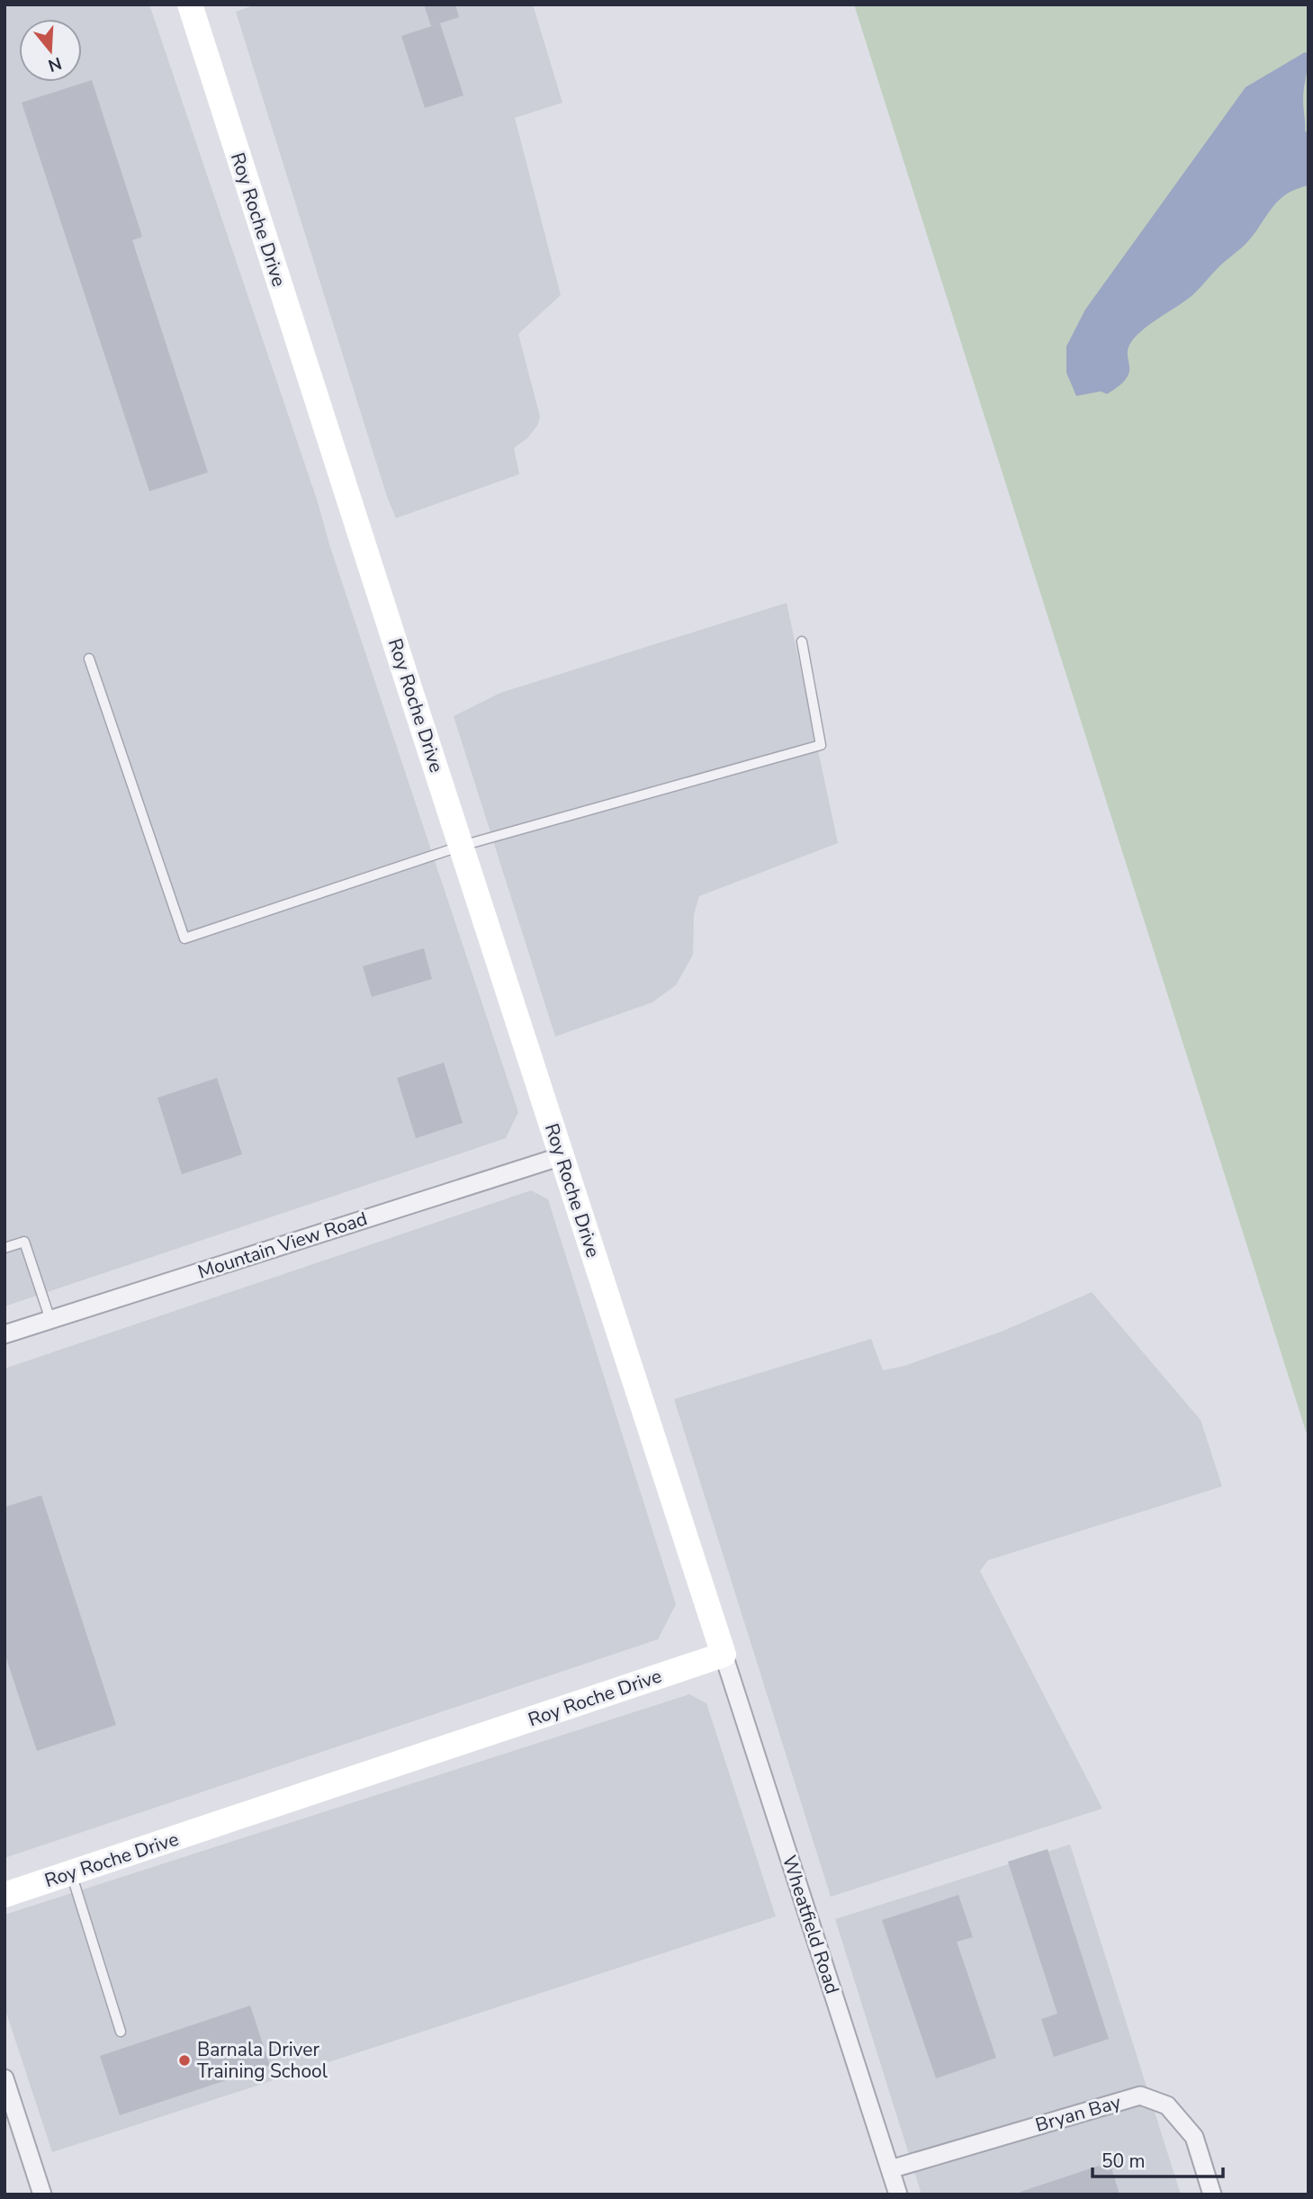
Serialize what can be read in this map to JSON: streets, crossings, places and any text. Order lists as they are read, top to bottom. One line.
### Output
{"streets":{"street":["Roy Roche Drive","Mountain View Road","Wheatfield Road","Bryan Bay"]},"crossings":[["Roy Roche Drive","Mountain View Road"],["Roy Roche Drive","Wheatfield Road"],["Wheatfield Road","Bryan Bay"]],"places":["Barnala Driver Training School"],"scale_bar":"50 m","north":"bottom"}
